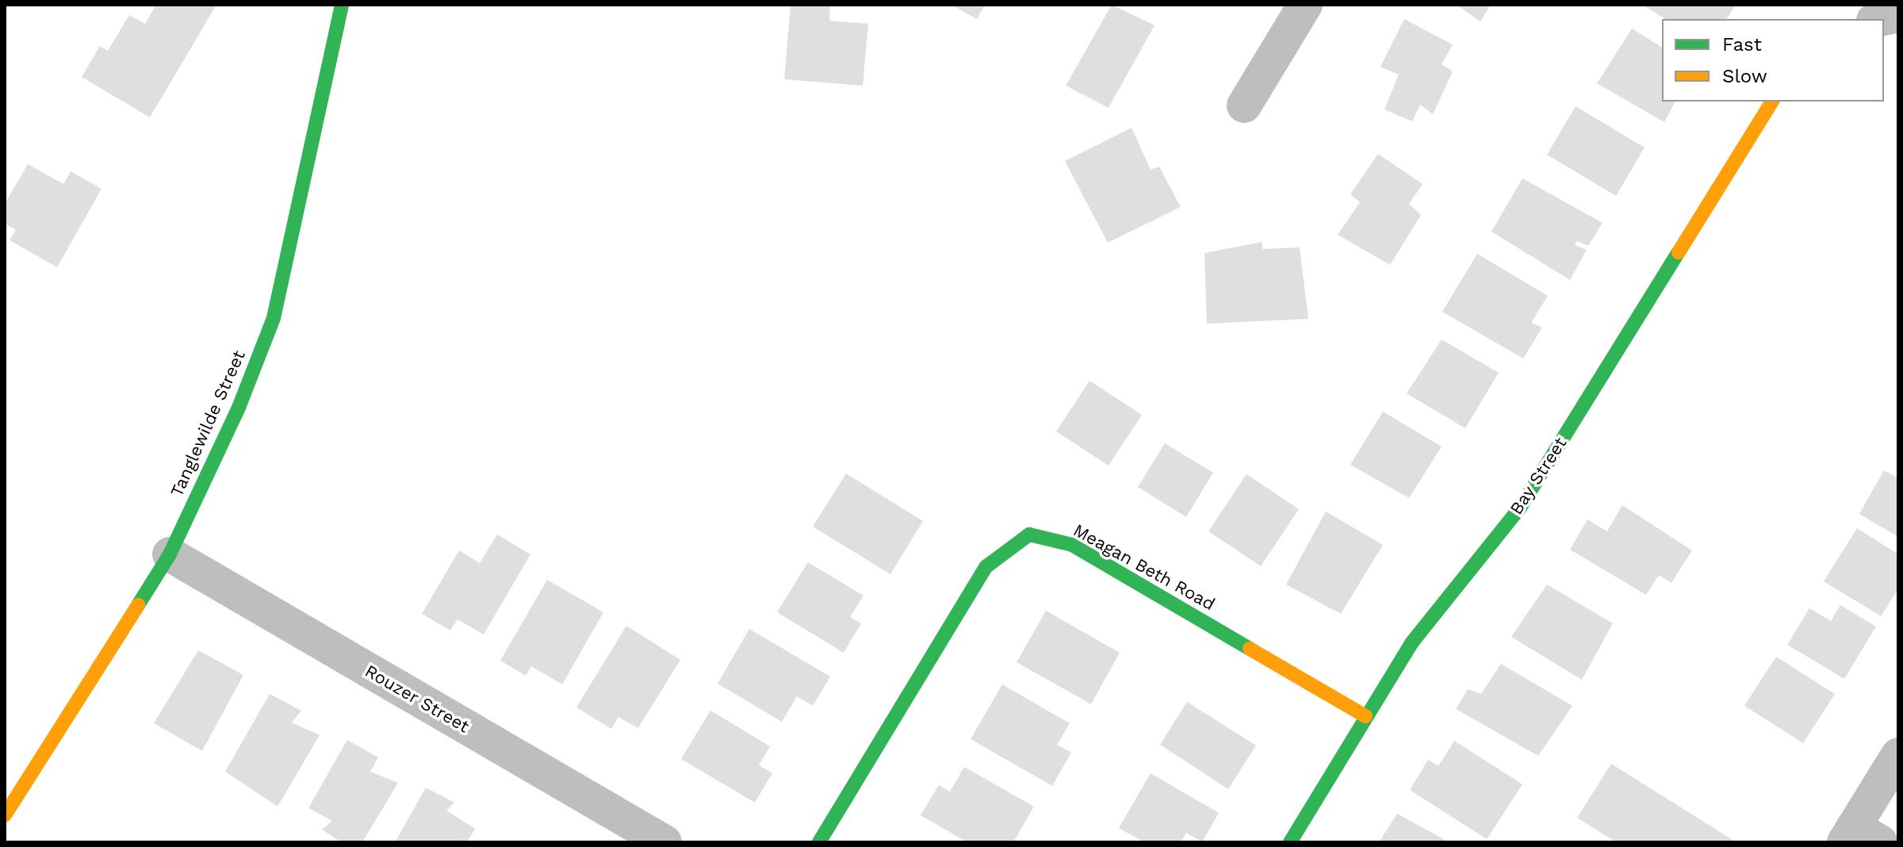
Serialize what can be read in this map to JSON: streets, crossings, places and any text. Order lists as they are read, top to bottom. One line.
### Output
{"streets":{"street":["Tanglewilde Street","Bay Street","Meagan Beth Road","Rouzer Street"]},"crossings":[["Tanglewilde Street","Rouzer Street"],["Bay Street","Meagan Beth Road"]],"legend":["Fast","Slow"]}
